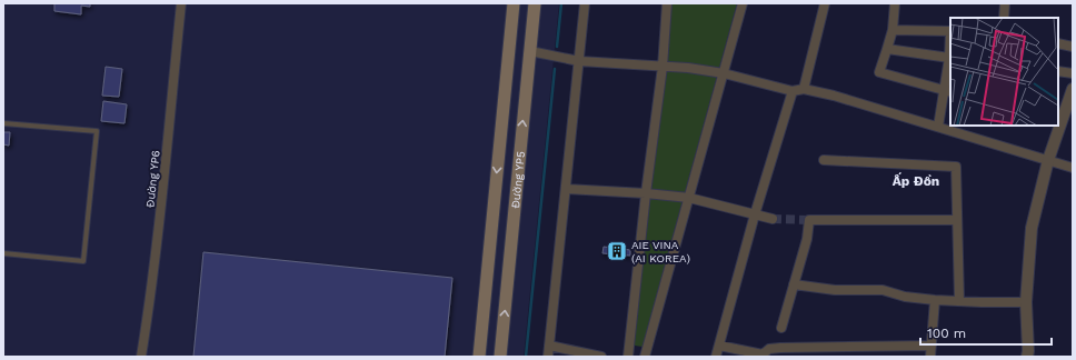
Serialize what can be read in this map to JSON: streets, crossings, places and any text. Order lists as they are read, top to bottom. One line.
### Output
{"streets":{"main road":["Đường YP5"],"street":["Đường YP6"]},"districts":["Ấp Đồn"],"places":{"building":["AIE VINA (AI KOREA)"]},"scale_bar":"100 m"}
